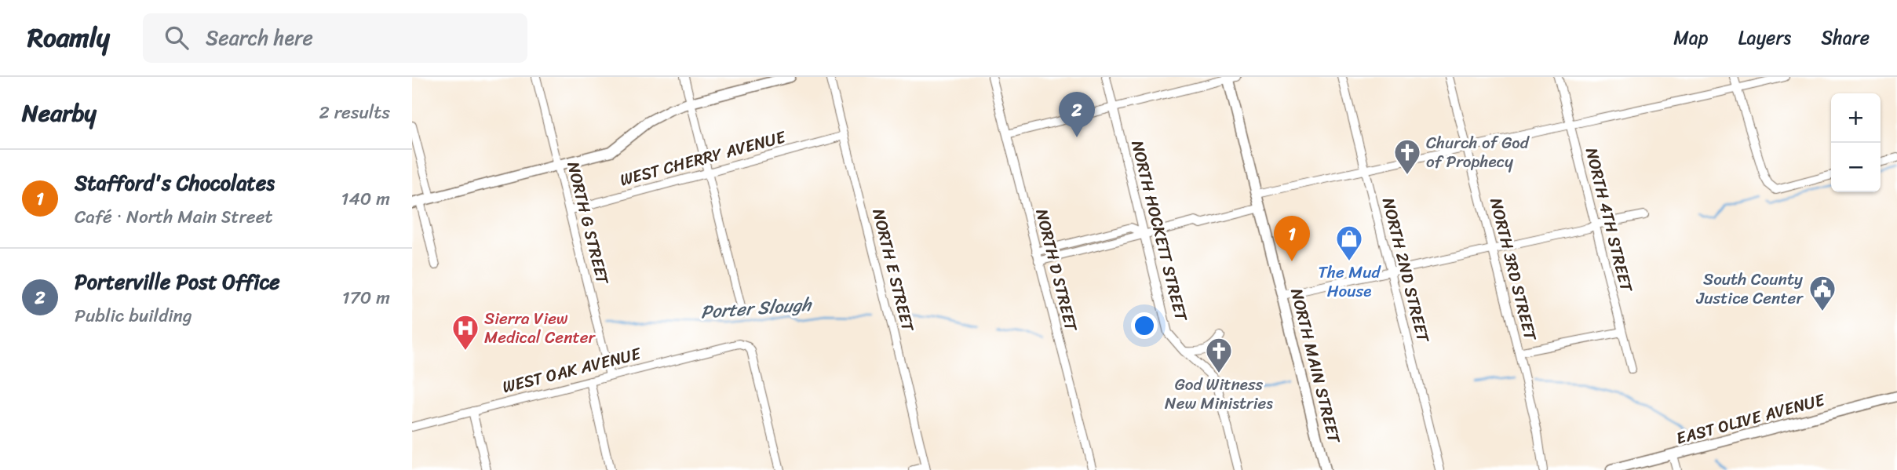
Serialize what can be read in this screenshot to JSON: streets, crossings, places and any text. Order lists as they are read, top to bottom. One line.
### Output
{"streets":{"main road":["NORTH MAIN STREET","EAST OLIVE AVENUE"],"street":["WEST CHERRY AVENUE","NORTH 4TH STREET","NORTH G STREET","NORTH HOCKETT STREET","NORTH 3RD STREET","NORTH E STREET","NORTH D STREET","NORTH 2ND STREET","WEST OAK AVENUE"]},"crossings":[["WEST CHERRY AVENUE","NORTH G STREET"],["WEST CHERRY AVENUE","NORTH E STREET"],["NORTH G STREET","WEST OAK AVENUE"]],"water":["Porter Slough"],"places":{"church":["Church of God of Prophecy","God Witness New Ministries"],"shop":["The Mud House"],"public building":["South County Justice Center"],"hospital":["Sierra View Medical Center"]},"page":{"header":"Roamly","search":"Search here","nav":["Map","Layers","Share"],"heading":["Nearby","2 results"],"pins":["2","1"],"map_buttons":["+","−"],"list":[{"mark":"1","name":"Stafford's Chocolates","note":"Café · North Main Street","value":"140 m"},{"mark":"2","name":"Porterville Post Office","note":"Public building","value":"170 m"}]}}
